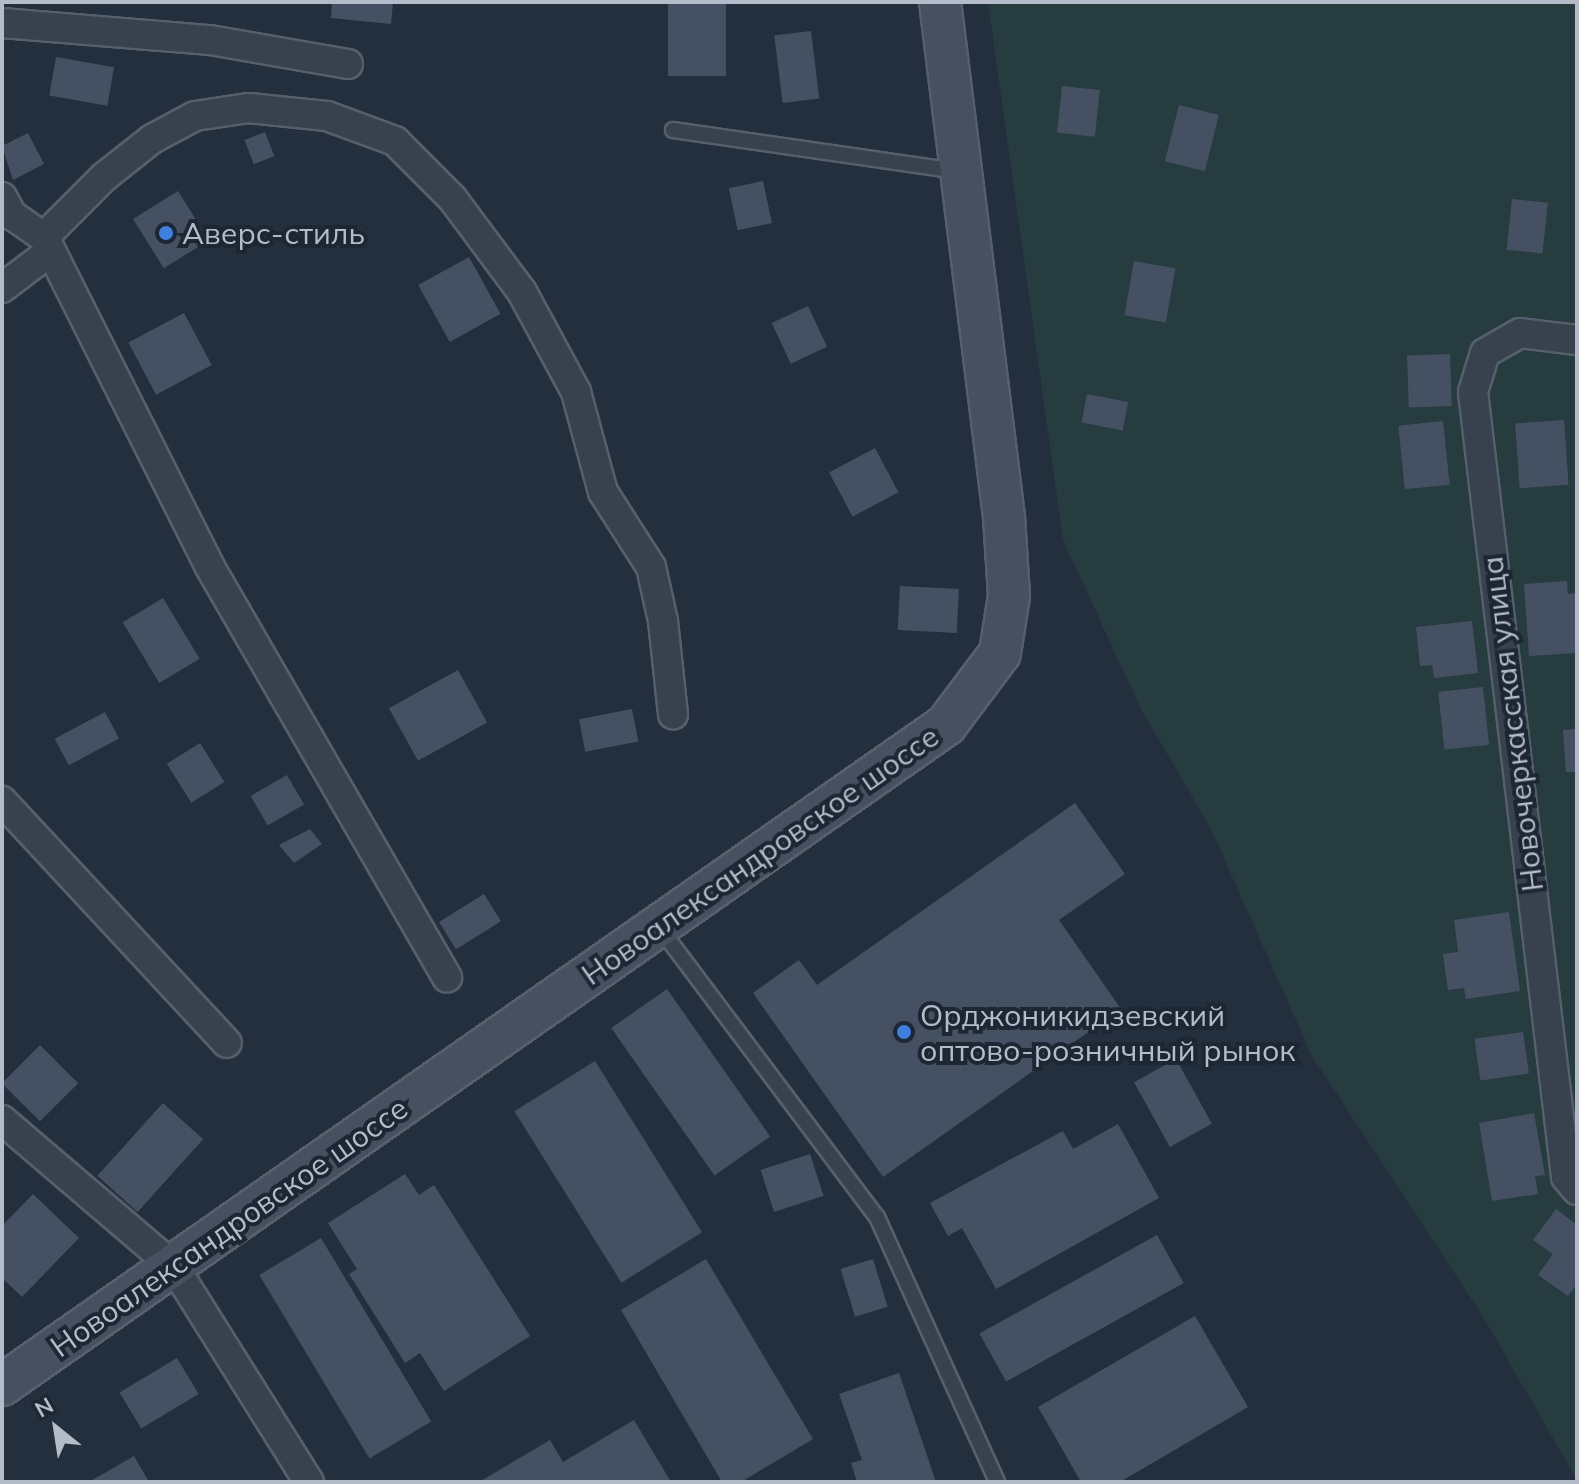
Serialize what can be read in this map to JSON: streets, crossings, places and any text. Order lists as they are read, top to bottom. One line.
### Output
{"streets":{"main road":["Новоалександровское шоссе"],"street":["Новочеркасская улица"]},"places":["Аверс-стиль","Орджоникидзевский оптово-розничный рынок"],"north":"top left"}
